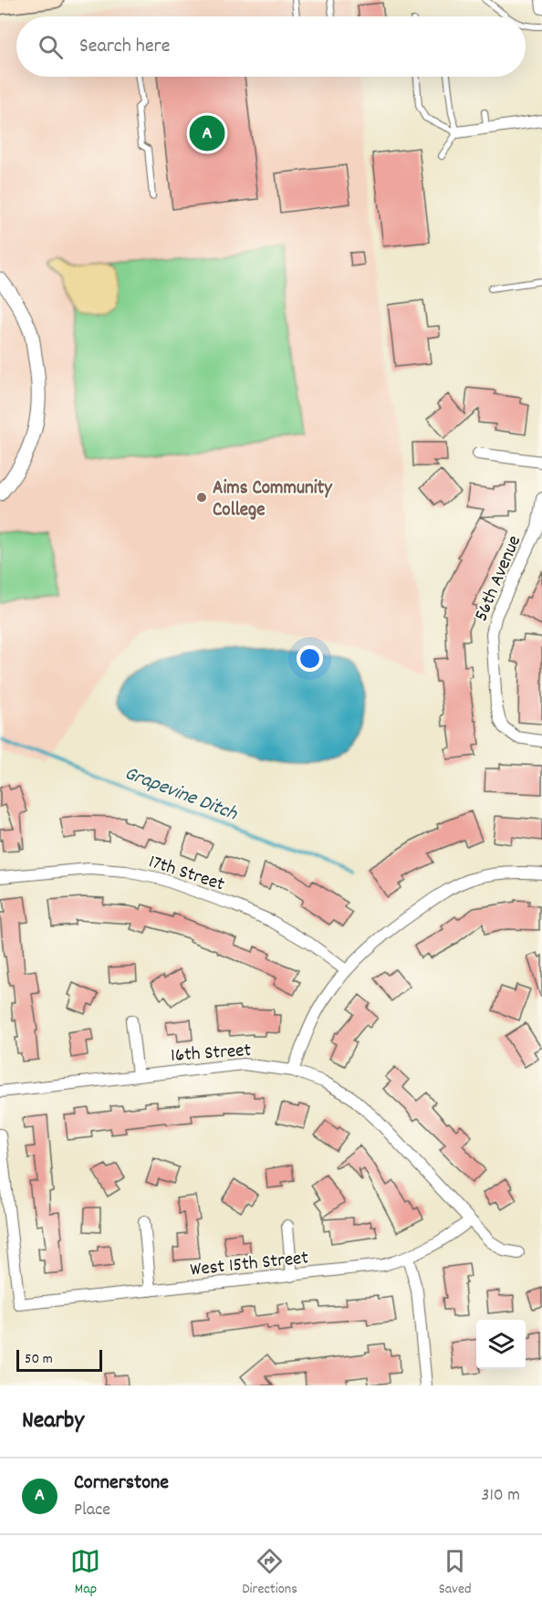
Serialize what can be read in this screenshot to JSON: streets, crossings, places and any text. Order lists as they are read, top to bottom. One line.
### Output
{"streets":{"street":["56th Avenue","17th Street","16th Street","West 15th Street"]},"crossings":[["16th Street","West 15th Street"]],"water":["Grapevine Ditch"],"places":["Aims Community College"],"scale_bar":"50 m","page":{"search":"Search here","pins":"A","scale":"50 m","heading":"Nearby","list":[{"mark":"A","name":"Cornerstone","note":"Place","value":"310 m"}],"nav":["Map","Directions","Saved"]}}
